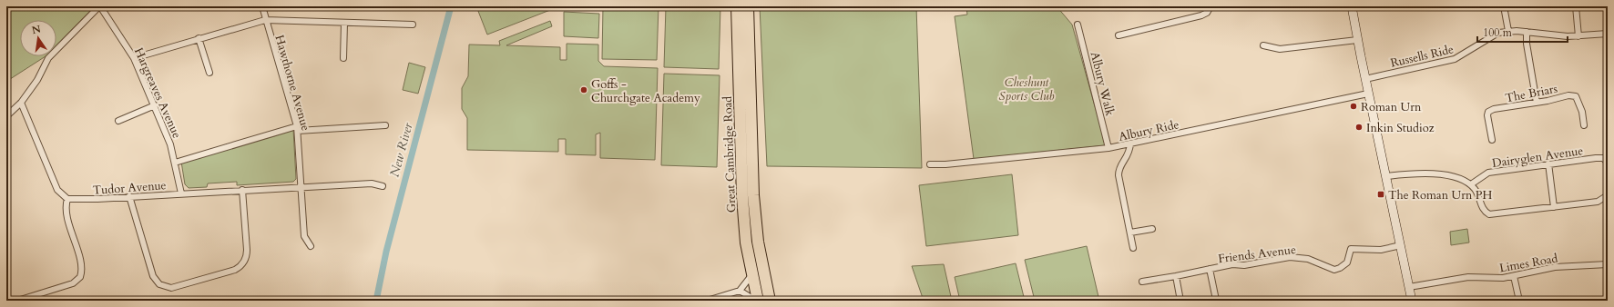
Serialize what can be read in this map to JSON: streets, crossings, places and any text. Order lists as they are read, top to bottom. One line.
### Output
{"streets":{"highway":["Great Cambridge Road"],"street":["Russells Ride","Hawthorne Avenue","Albury Walk","Hargreaves Avenue","The Briars","Albury Ride","Dairyglen Avenue","Tudor Avenue","Friends Avenue","Limes Road"]},"crossings":[["Hawthorne Avenue","Tudor Avenue"],["Albury Walk","Albury Ride"],["Hargreaves Avenue","Tudor Avenue"]],"water":["New River"],"parks":["Cheshunt Sports Club"],"places":{"other":["Goffs - Churchgate Academy","Roman Urn","Inkin Studioz"],"transit":["The Roman Urn PH"]},"scale_bar":"100 m","north":"top"}
